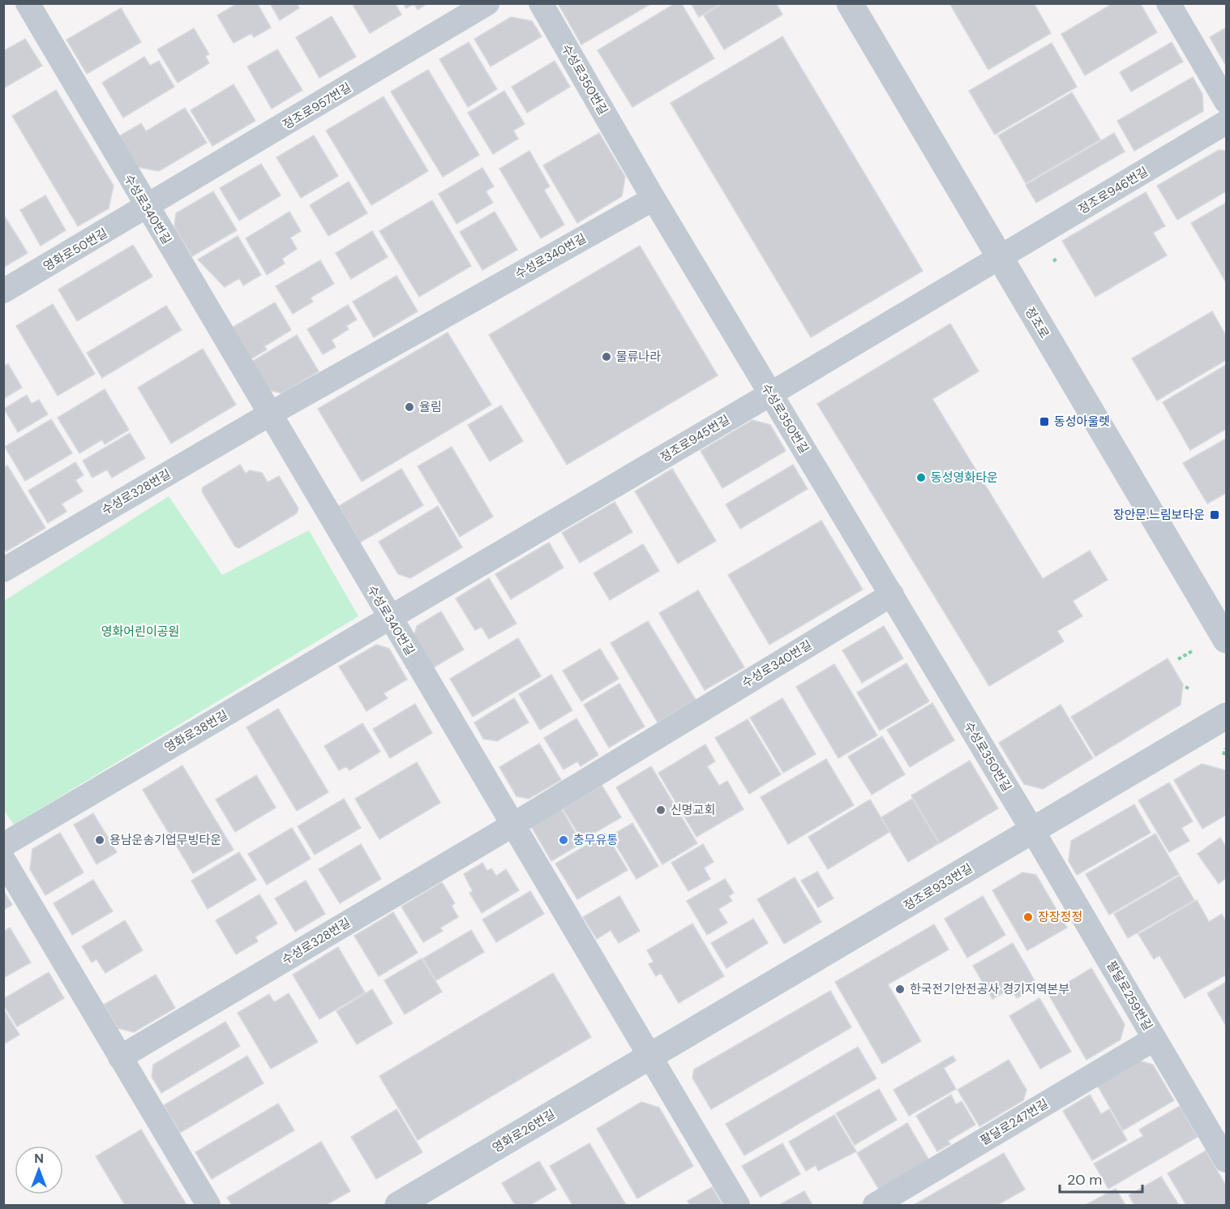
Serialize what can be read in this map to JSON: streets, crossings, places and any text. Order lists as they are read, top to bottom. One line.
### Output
{"streets":{"street":["수성로350번길","정조로957번길","정조로946번길","수성로340번길","영화로50번길","정조로","정조로945번길","수성로328번길","영화로38번길","정조로933번길","팔달로259번길","팔달로247번길","영화로26번길"]},"crossings":[["수성로350번길","수성로340번길"],["수성로350번길","정조로945번길"],["수성로350번길","정조로933번길"],["수성로350번길","팔달로259번길"],["정조로957번길","수성로340번길"],["정조로957번길","영화로50번길"],["정조로946번길","정조로"],["정조로946번길","정조로945번길"],["수성로340번길","영화로50번길"],["수성로340번길","정조로945번길"],["수성로340번길","수성로328번길"],["수성로340번길","영화로38번길"],["수성로340번길","정조로933번길"],["수성로340번길","영화로26번길"],["정조로","정조로945번길"],["정조로945번길","영화로38번길"],["정조로933번길","팔달로259번길"],["정조로933번길","영화로26번길"],["팔달로259번길","팔달로247번길"]],"parks":["영화어린이공원"],"places":{"other":["물류나라","율림","동성영화타운","신명교회","용남운송기업무빙타운","충무유통","장장정정","한국전기안전공사 경기지역본부"],"transit":["동성아울렛","장안문.느림보타운"]},"scale_bar":"20 m","north":"top"}
